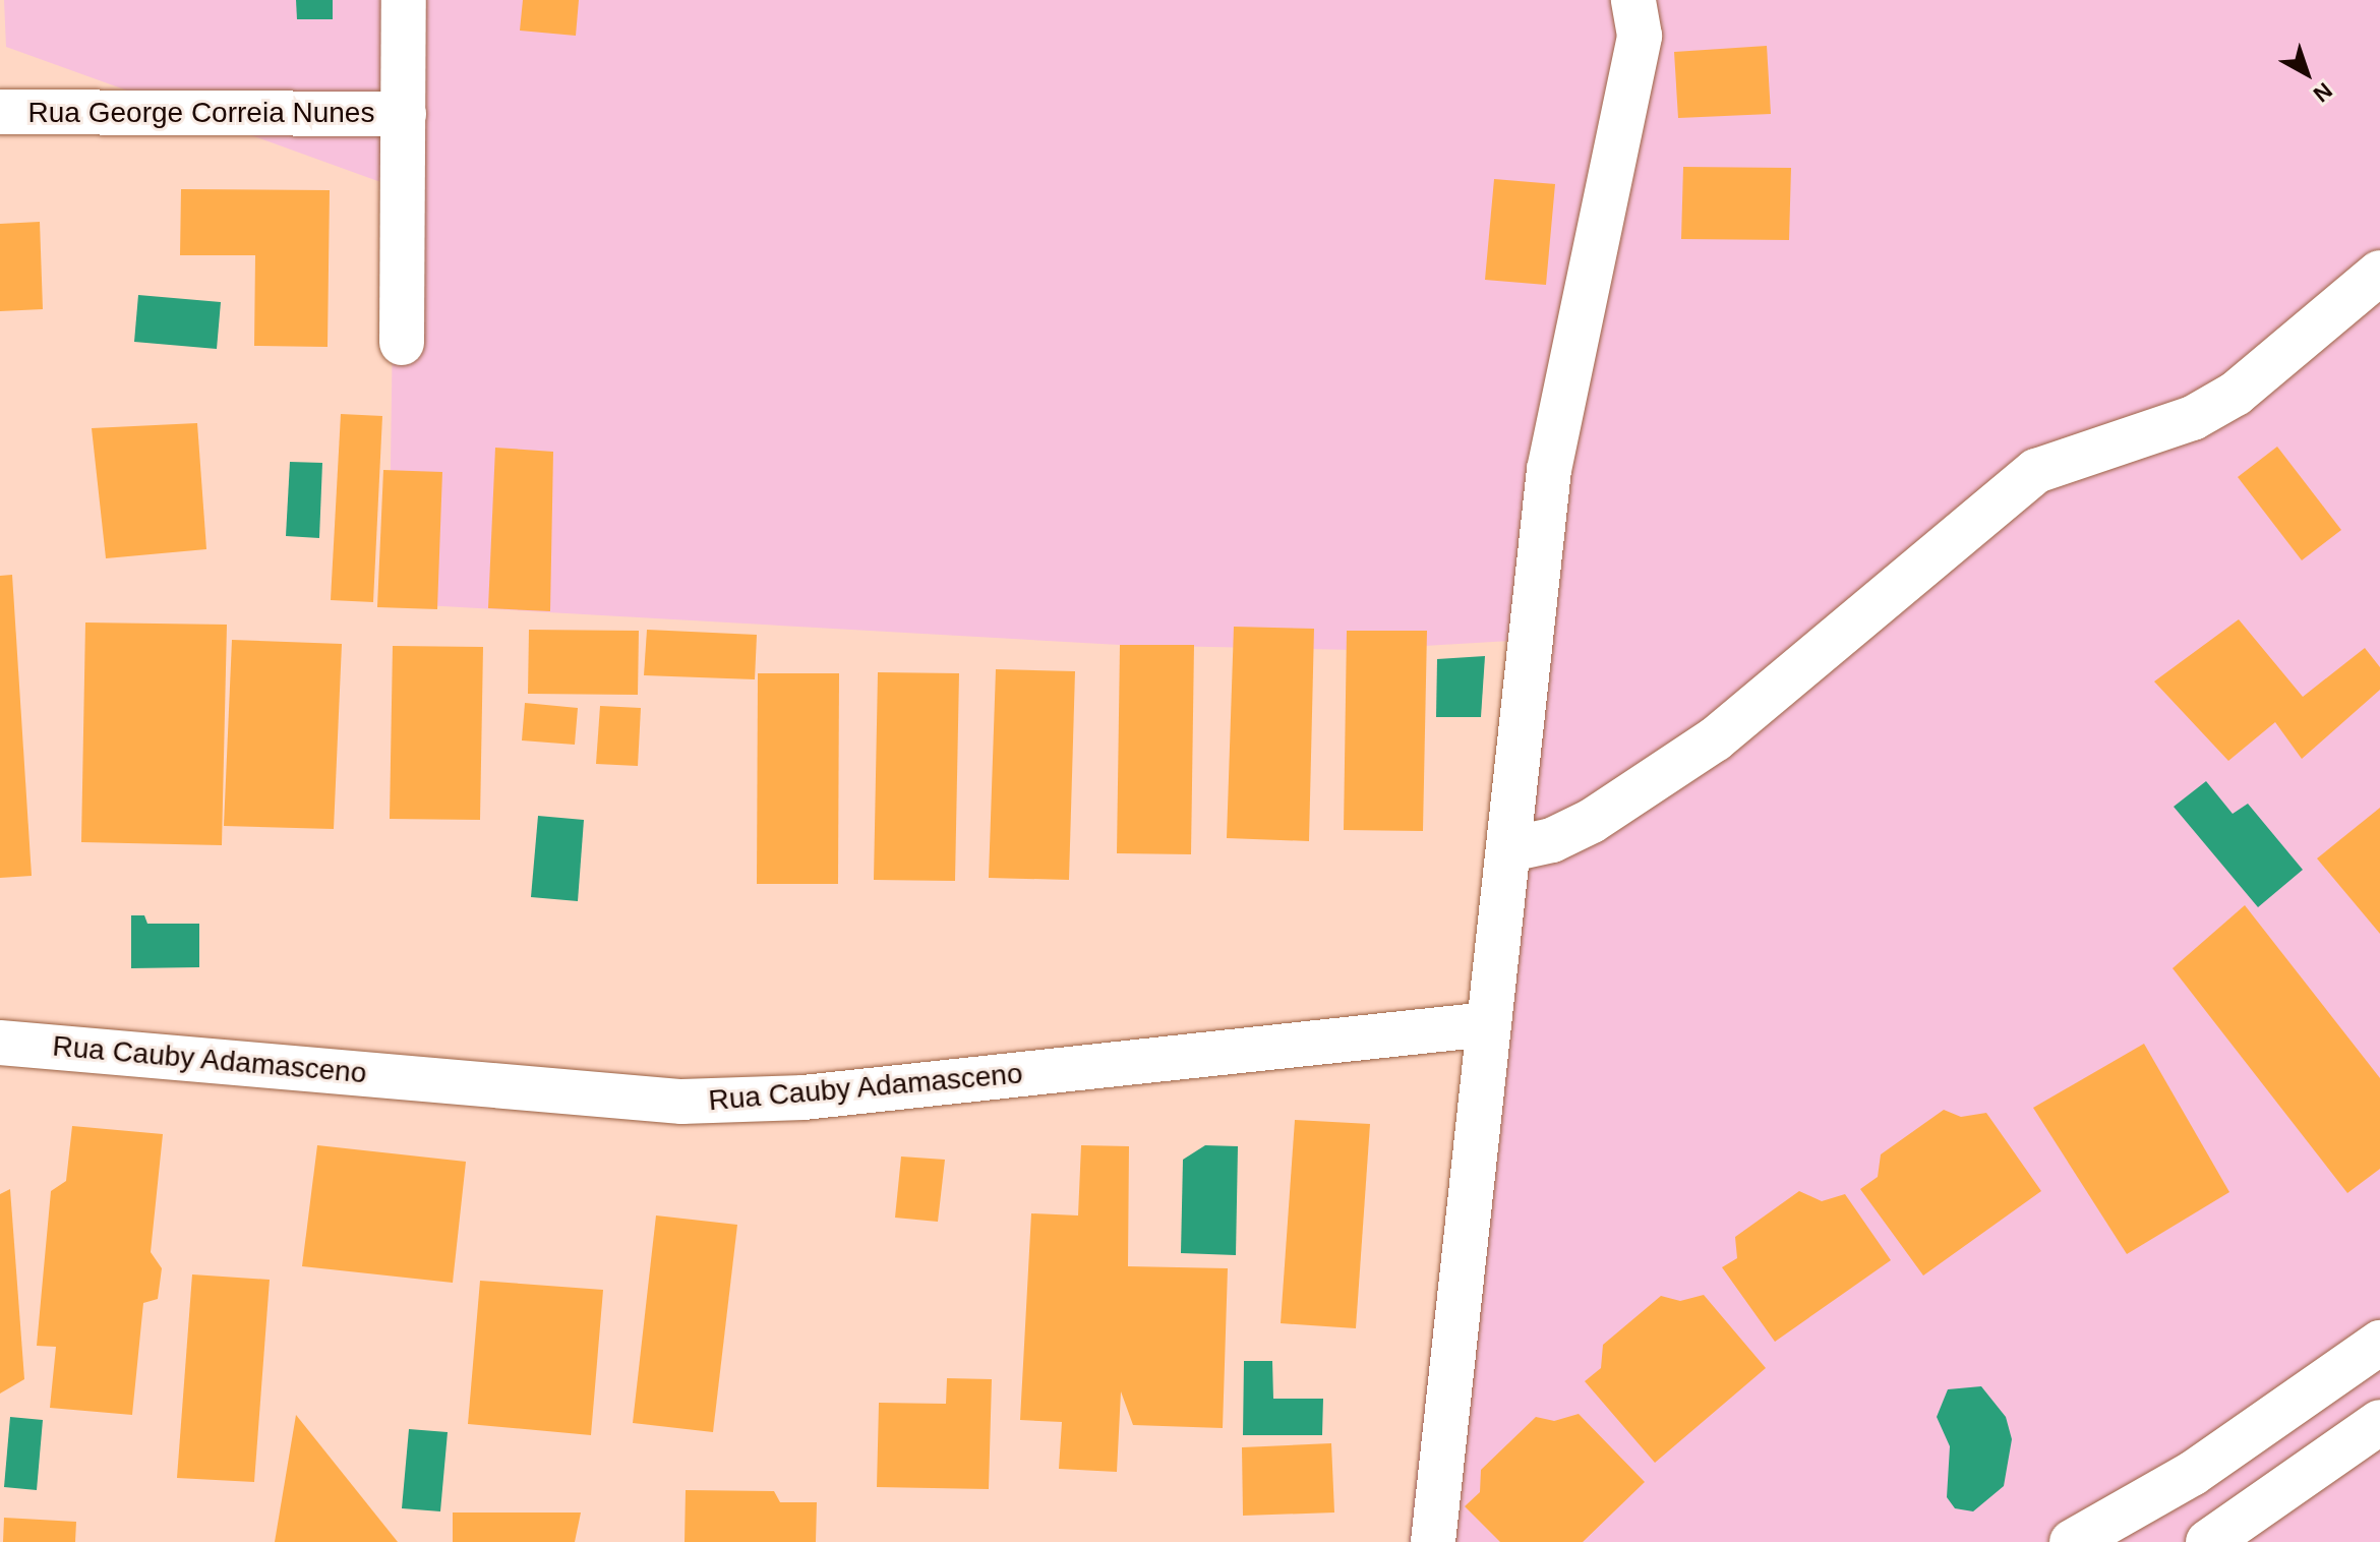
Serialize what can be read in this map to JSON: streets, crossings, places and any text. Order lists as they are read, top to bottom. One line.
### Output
{"streets":{"street":["Rua George Correia Nunes","Rua Cauby Adamasceno"]},"north":"bottom right"}
